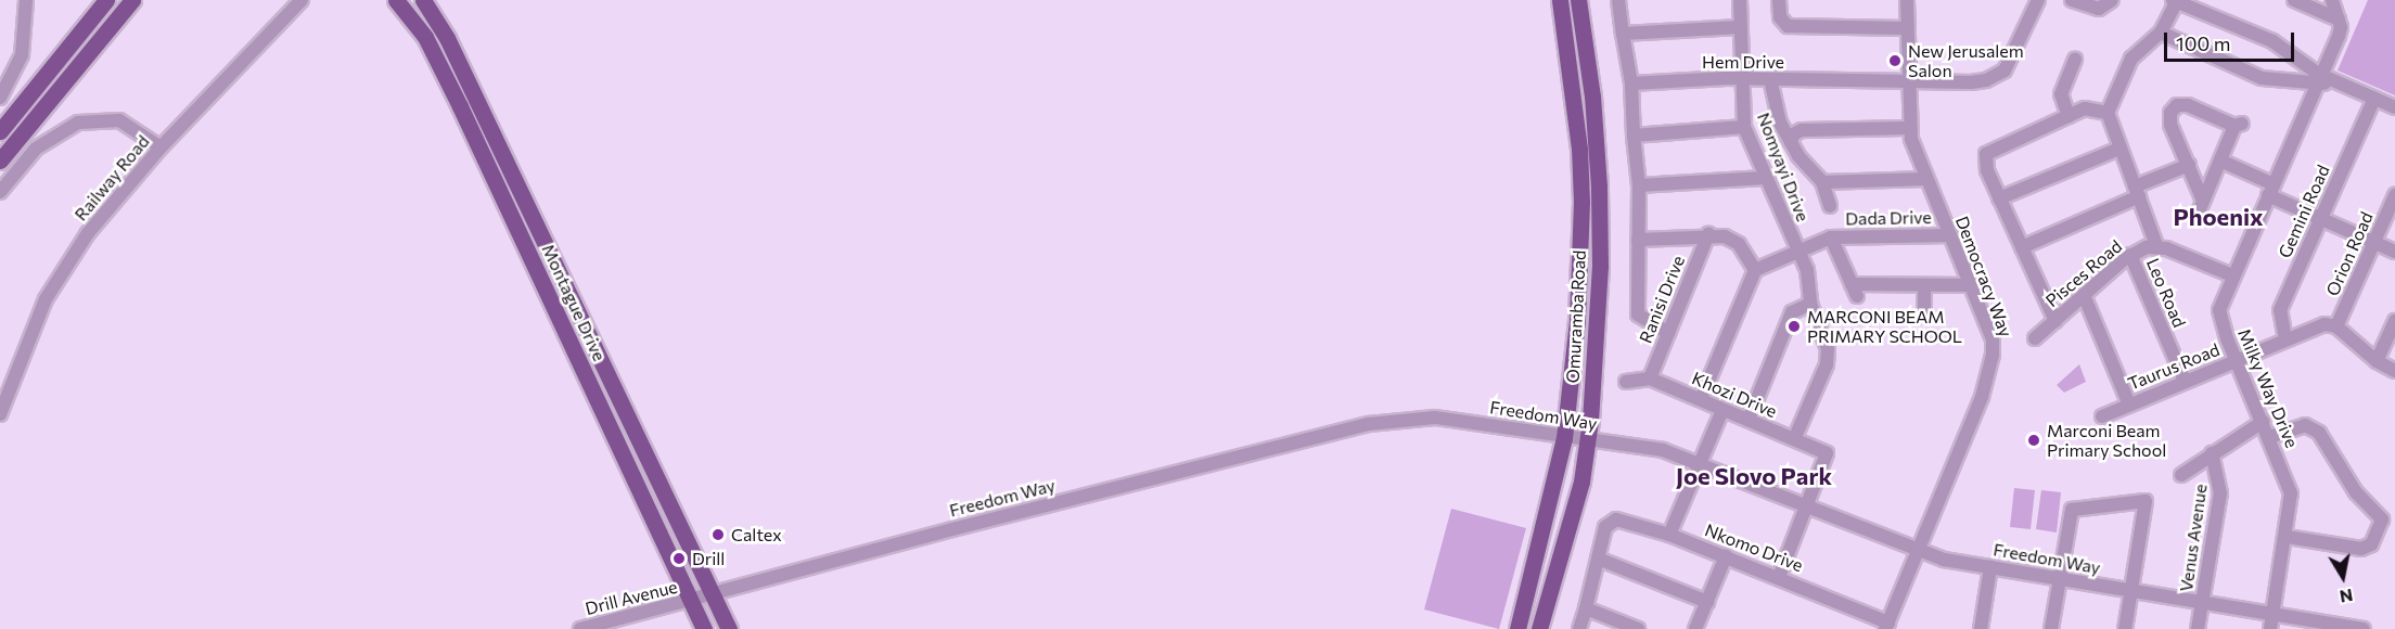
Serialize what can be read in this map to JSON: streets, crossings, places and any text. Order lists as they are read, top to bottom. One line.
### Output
{"streets":{"main road":["Montague Drive","Omuramba Road"],"street":["Hem Drive","Nomyayi Drive","Railway Road","Gemini Road","Dada Drive","Orion Road","Pisces Road","Democracy Way","Leo Road","Ranisi Drive","Taurus Road","Milky Way Drive","Khozi Drive","Freedom Way","Venus Avenue","Nkomo Drive","Drill Avenue"]},"crossings":[["Hem Drive","Nomyayi Drive"],["Hem Drive","Democracy Way"],["Nomyayi Drive","Dada Drive"],["Nomyayi Drive","Khozi Drive"],["Gemini Road","Taurus Road"],["Dada Drive","Democracy Way"],["Orion Road","Taurus Road"],["Pisces Road","Leo Road"],["Democracy Way","Freedom Way"],["Democracy Way","Nkomo Drive"],["Leo Road","Taurus Road"],["Ranisi Drive","Khozi Drive"],["Montague Drive","Freedom Way"],["Montague Drive","Drill Avenue"],["Omuramba Road","Freedom Way"],["Taurus Road","Milky Way Drive"],["Milky Way Drive","Freedom Way"],["Khozi Drive","Freedom Way"],["Freedom Way","Venus Avenue"],["Freedom Way","Drill Avenue"]],"districts":["Phoenix","Joe Slovo Park"],"places":["New Jerusalem Salon","MARCONI BEAM PRIMARY SCHOOL","Marconi Beam Primary School","Caltex","Drill"],"scale_bar":"100 m","north":"bottom"}
